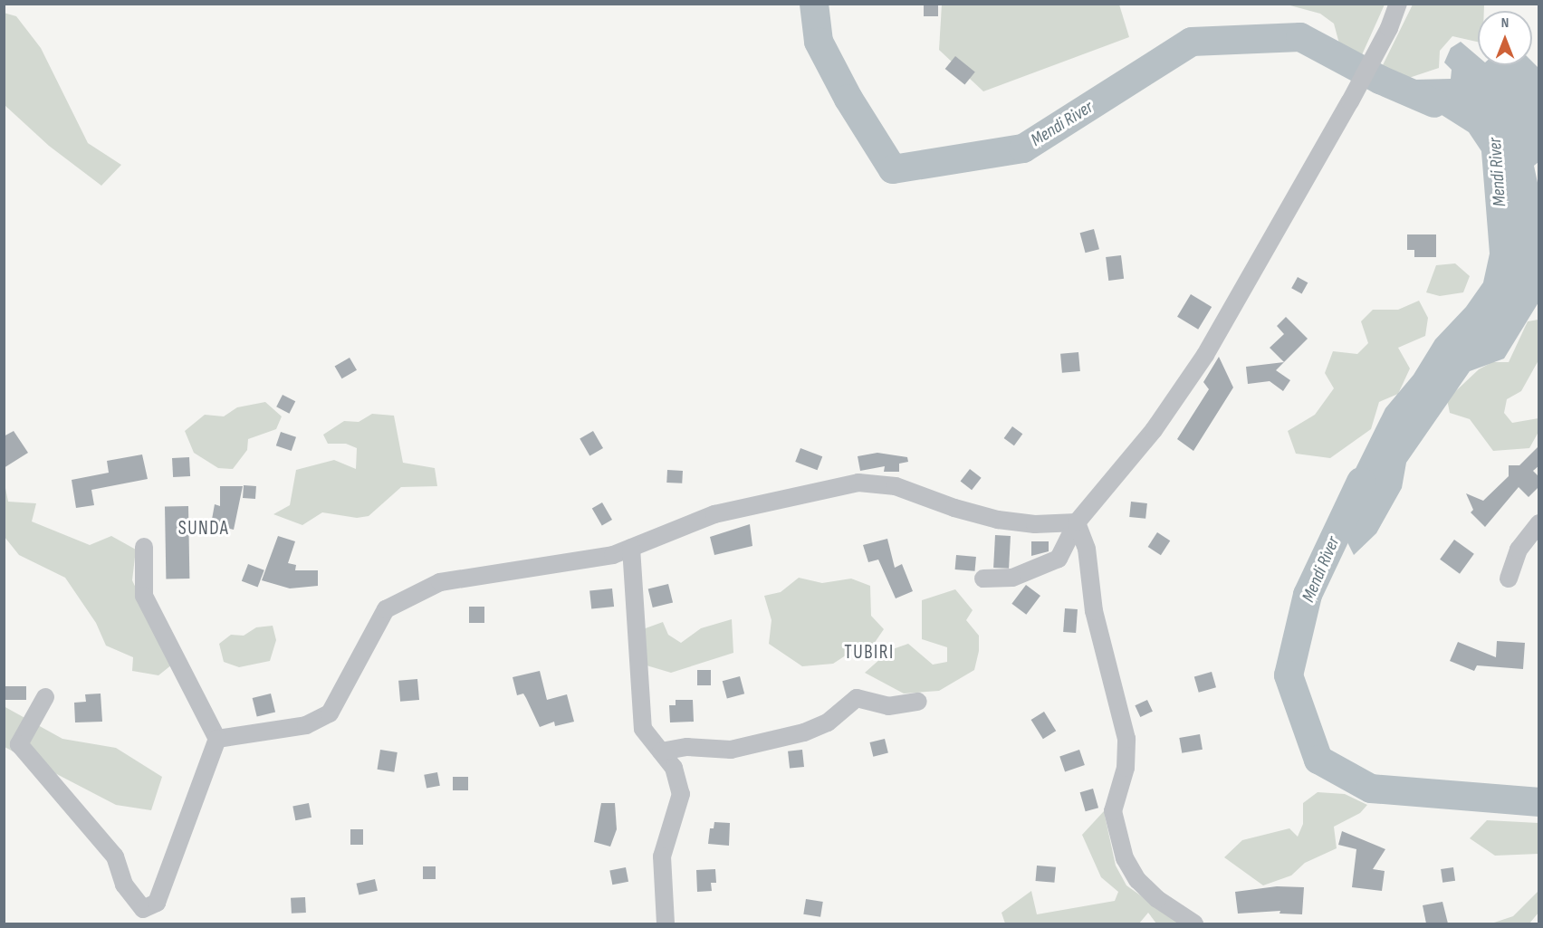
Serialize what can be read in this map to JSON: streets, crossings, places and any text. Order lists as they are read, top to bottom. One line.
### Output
{"districts":["SUNDA","TUBIRI"],"water":["Mendi River"],"north":"top"}
